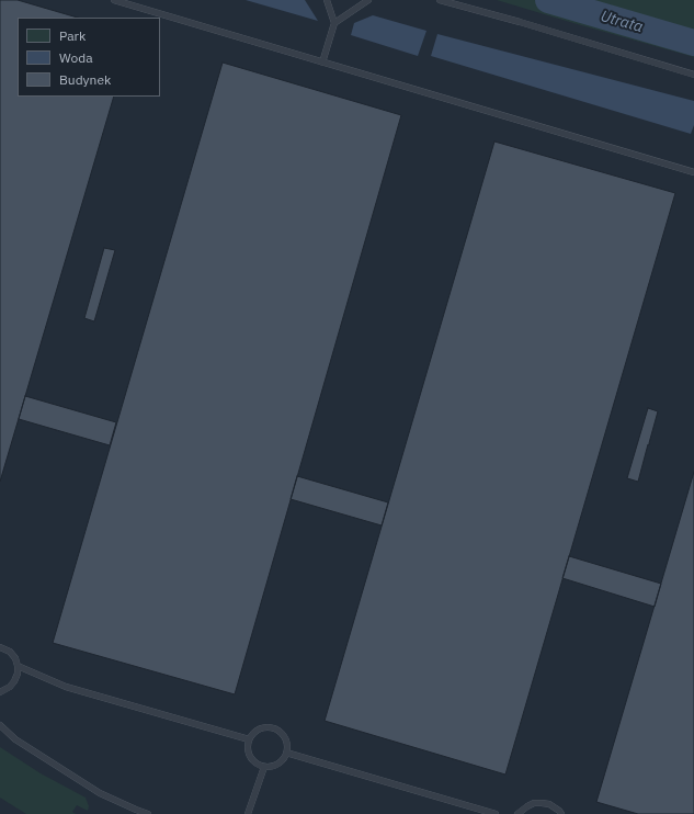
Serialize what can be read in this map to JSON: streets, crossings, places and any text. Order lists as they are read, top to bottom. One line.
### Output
{"water":["Utrata"],"legend":["Park","Woda","Budynek"]}
